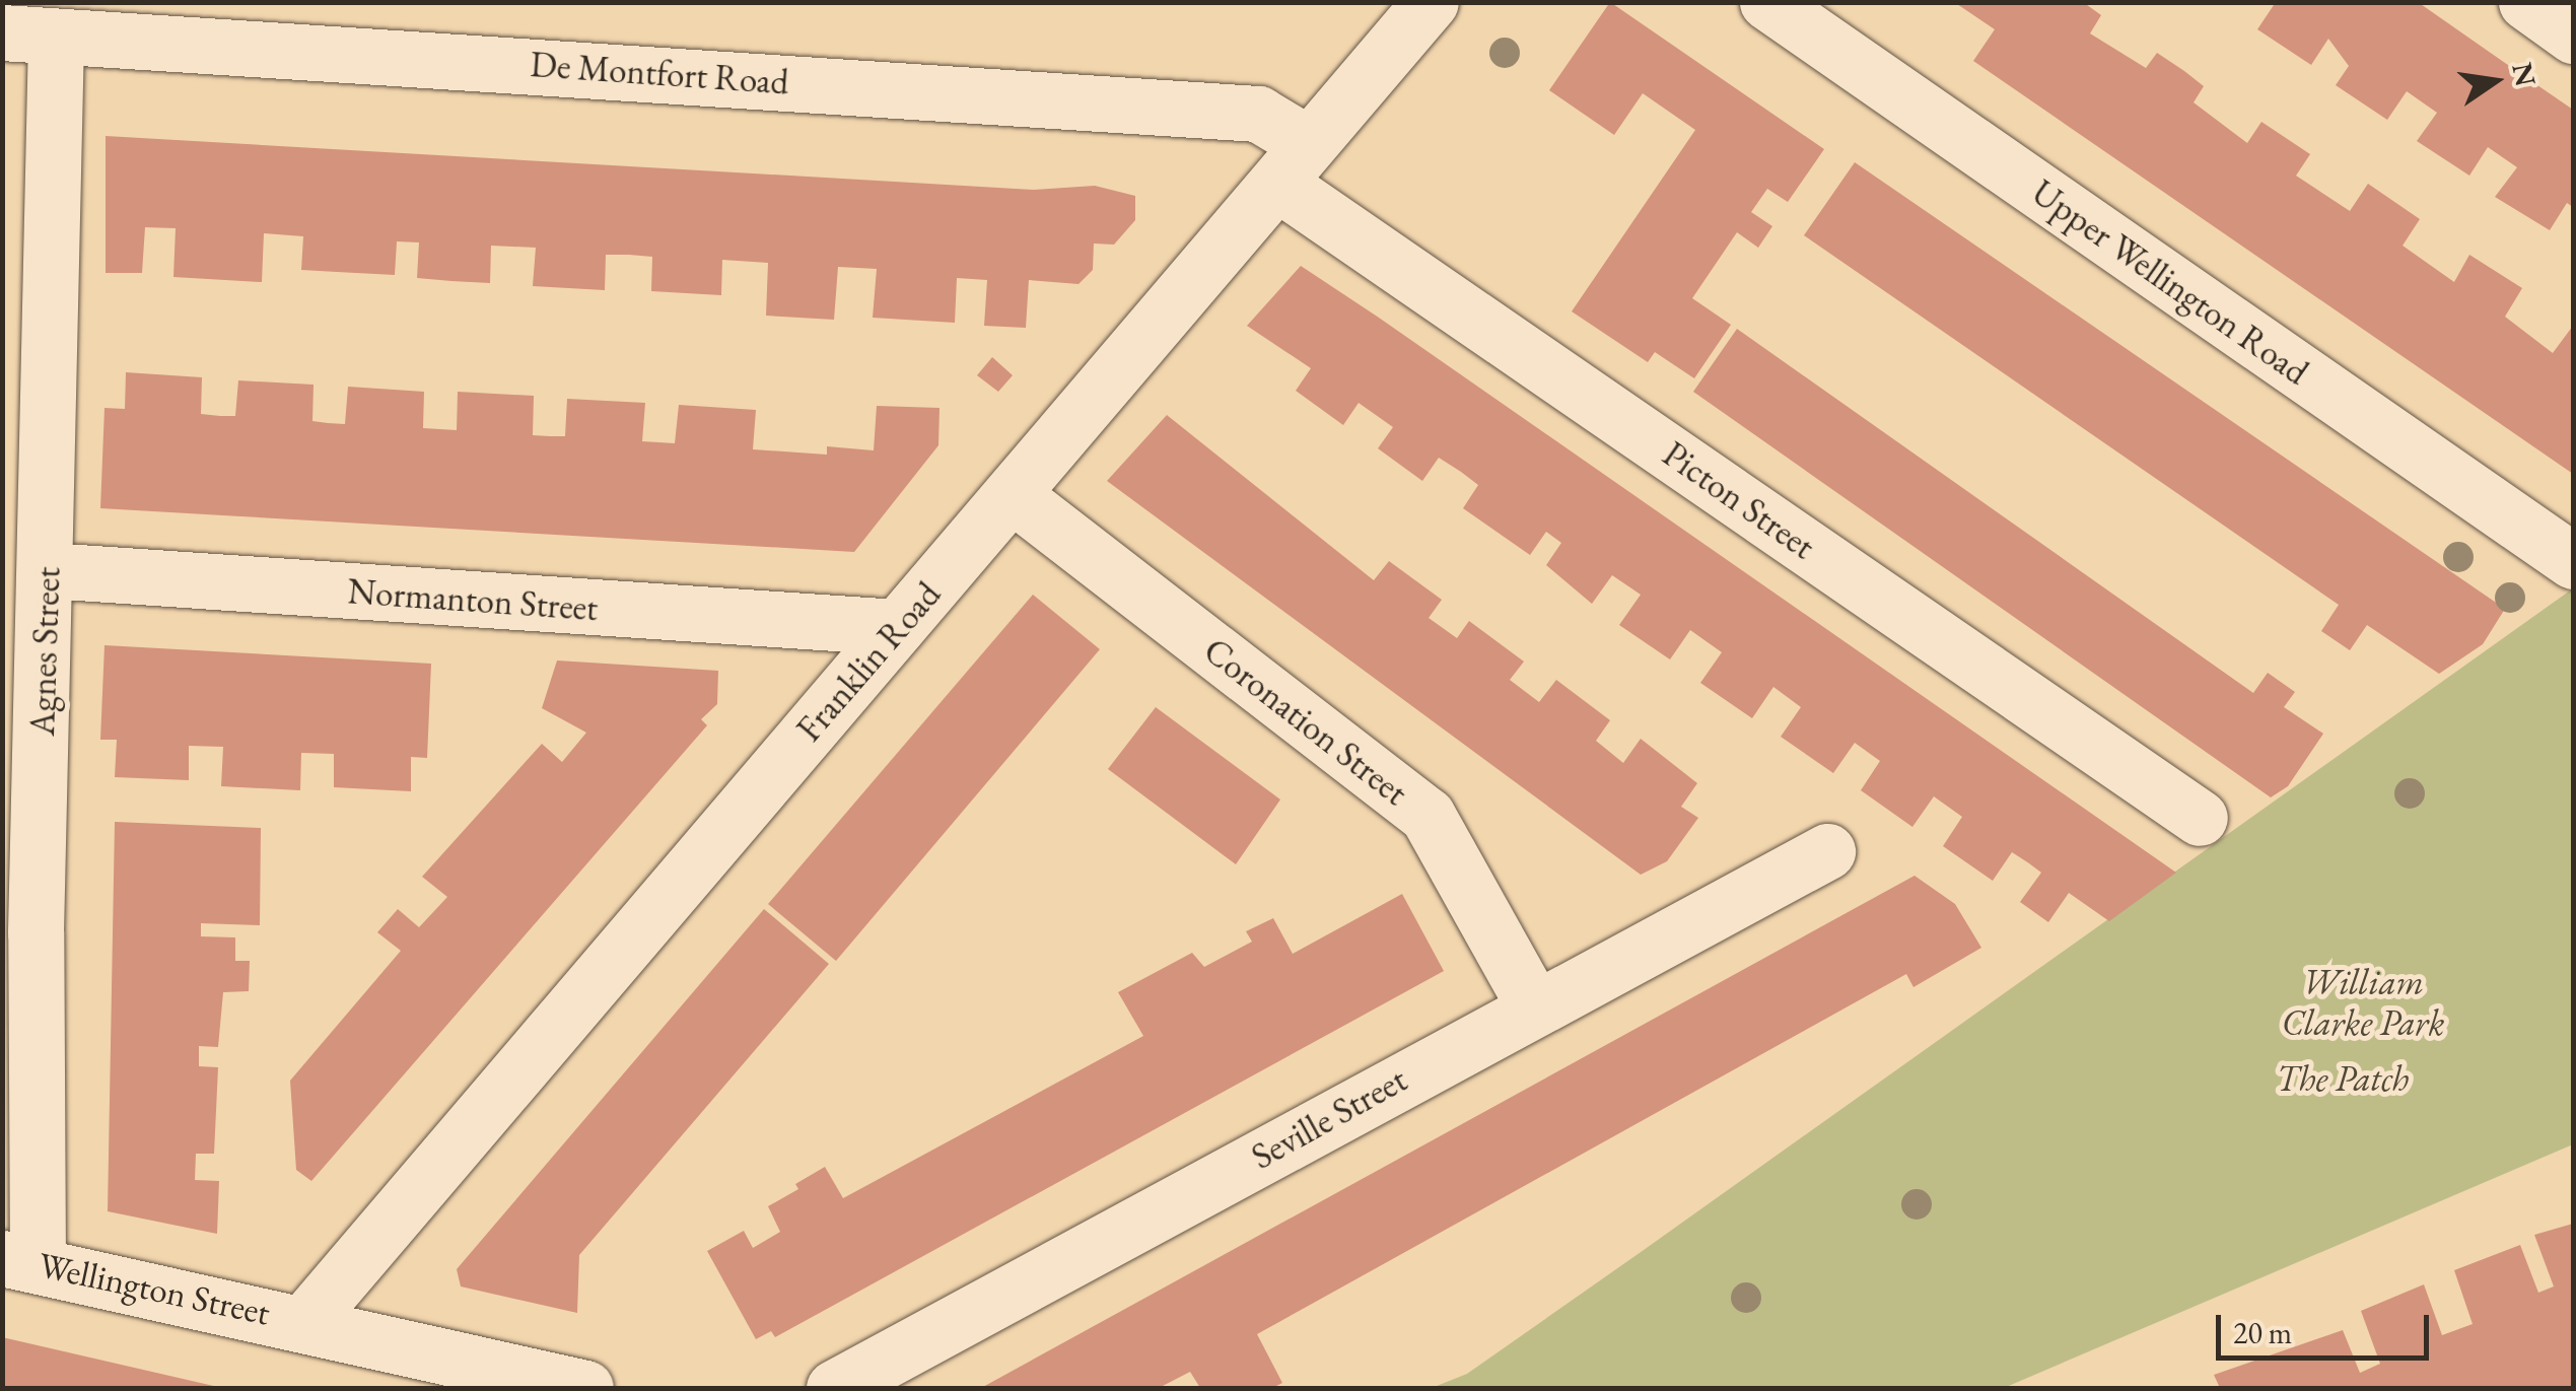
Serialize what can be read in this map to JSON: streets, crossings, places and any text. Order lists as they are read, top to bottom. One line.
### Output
{"streets":{"street":["De Montfort Road","Upper Wellington Road","Picton Street","Normanton Street","Agnes Street","Franklin Road","Coronation Street","Seville Street","Wellington Street"]},"crossings":[["De Montfort Road","Picton Street"],["De Montfort Road","Agnes Street"],["De Montfort Road","Franklin Road"],["Picton Street","Franklin Road"],["Normanton Street","Agnes Street"],["Normanton Street","Franklin Road"],["Agnes Street","Wellington Street"],["Franklin Road","Coronation Street"],["Franklin Road","Wellington Street"],["Coronation Street","Seville Street"]],"parks":["William Clarke Park","The Patch"],"scale_bar":"20 m","north":"right"}
